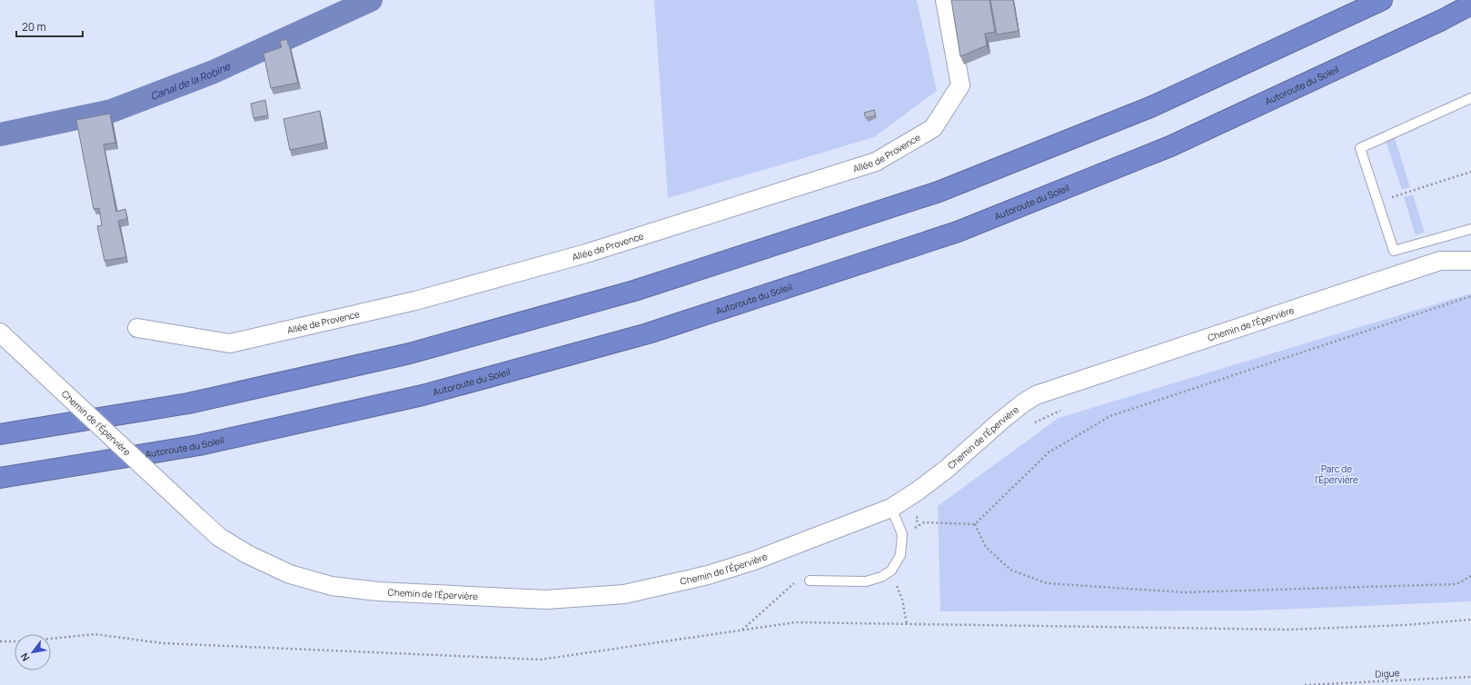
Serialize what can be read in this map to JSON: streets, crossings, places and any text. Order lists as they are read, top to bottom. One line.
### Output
{"streets":{"highway":["Autoroute du Soleil"],"street":["Allée de Provence","Chemin de l'Épervière"],"path":["Digue"]},"water":["Canal de la Robine"],"parks":["Parc de l'Épervière"],"scale_bar":"20 m","north":"bottom left"}
